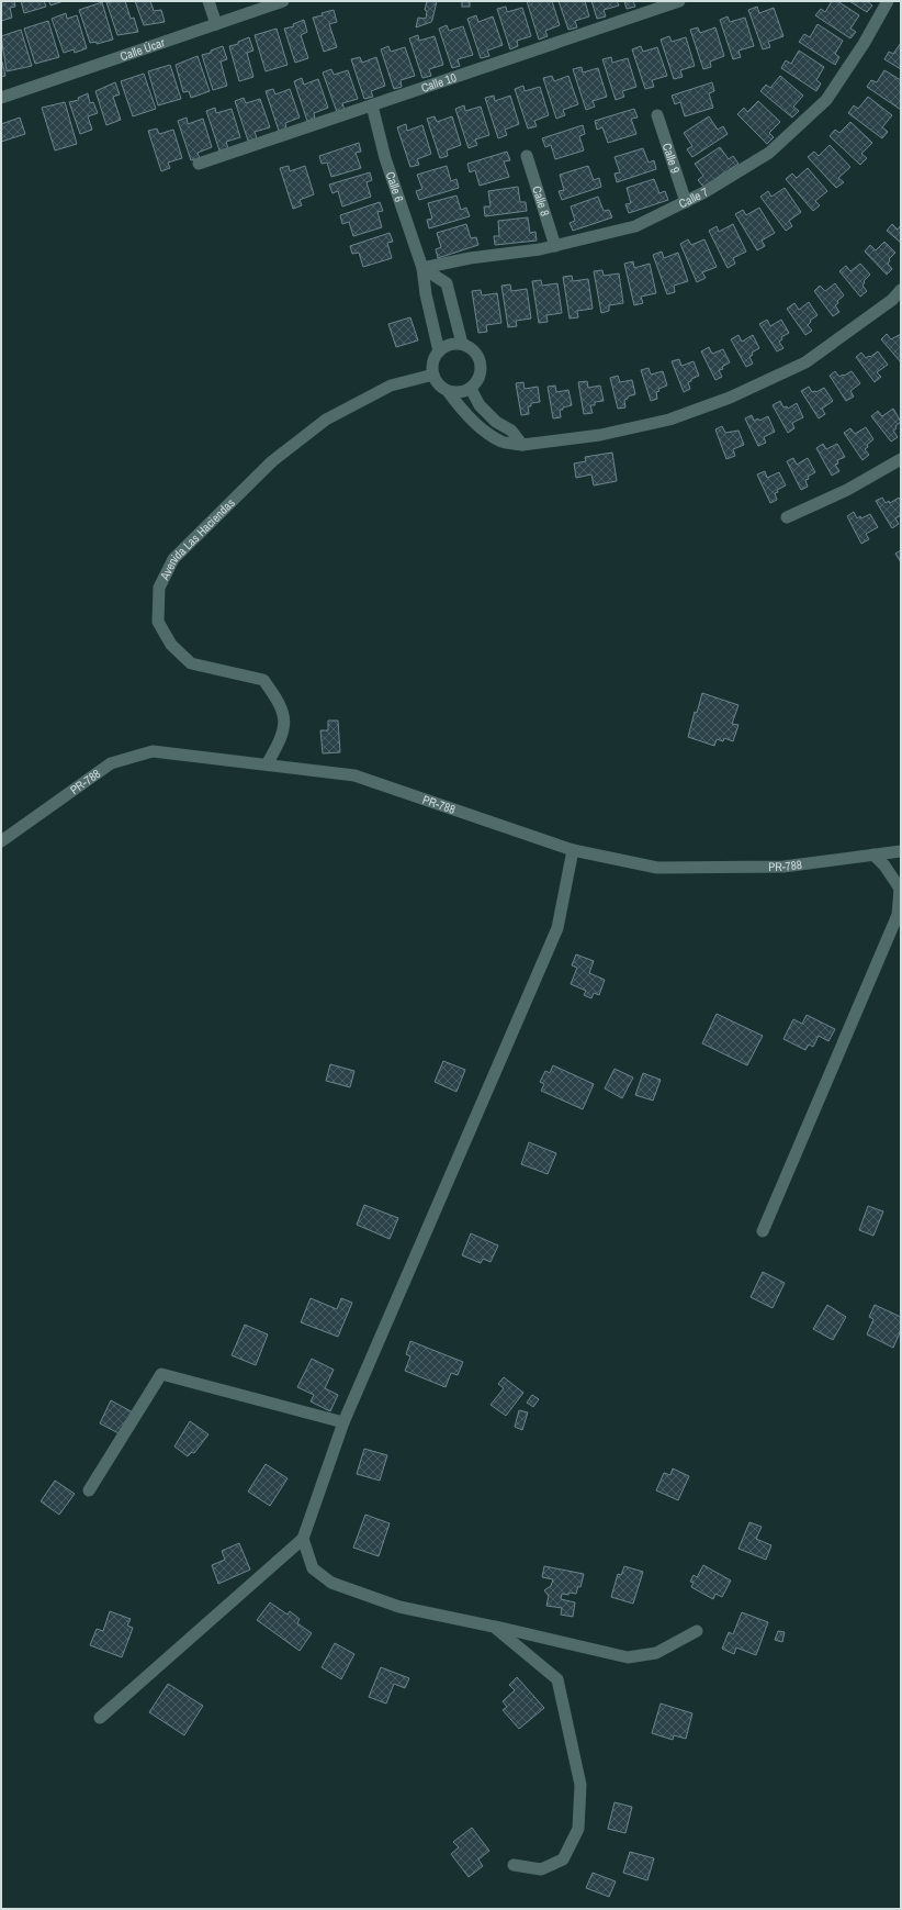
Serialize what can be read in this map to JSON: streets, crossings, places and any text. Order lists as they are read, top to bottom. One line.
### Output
{"streets":{"street":["Calle Úcar","Calle 10","Calle 9","Calle 6","Calle 7","Calle 8","Avenida Las Haciendas","PR-788"]},"crossings":[["Calle 10","Calle 6"],["Calle 9","Calle 7"],["Calle 6","Calle 7"],["Calle 6","Avenida Las Haciendas"],["Calle 7","Calle 8"],["Avenida Las Haciendas","PR-788"]]}
